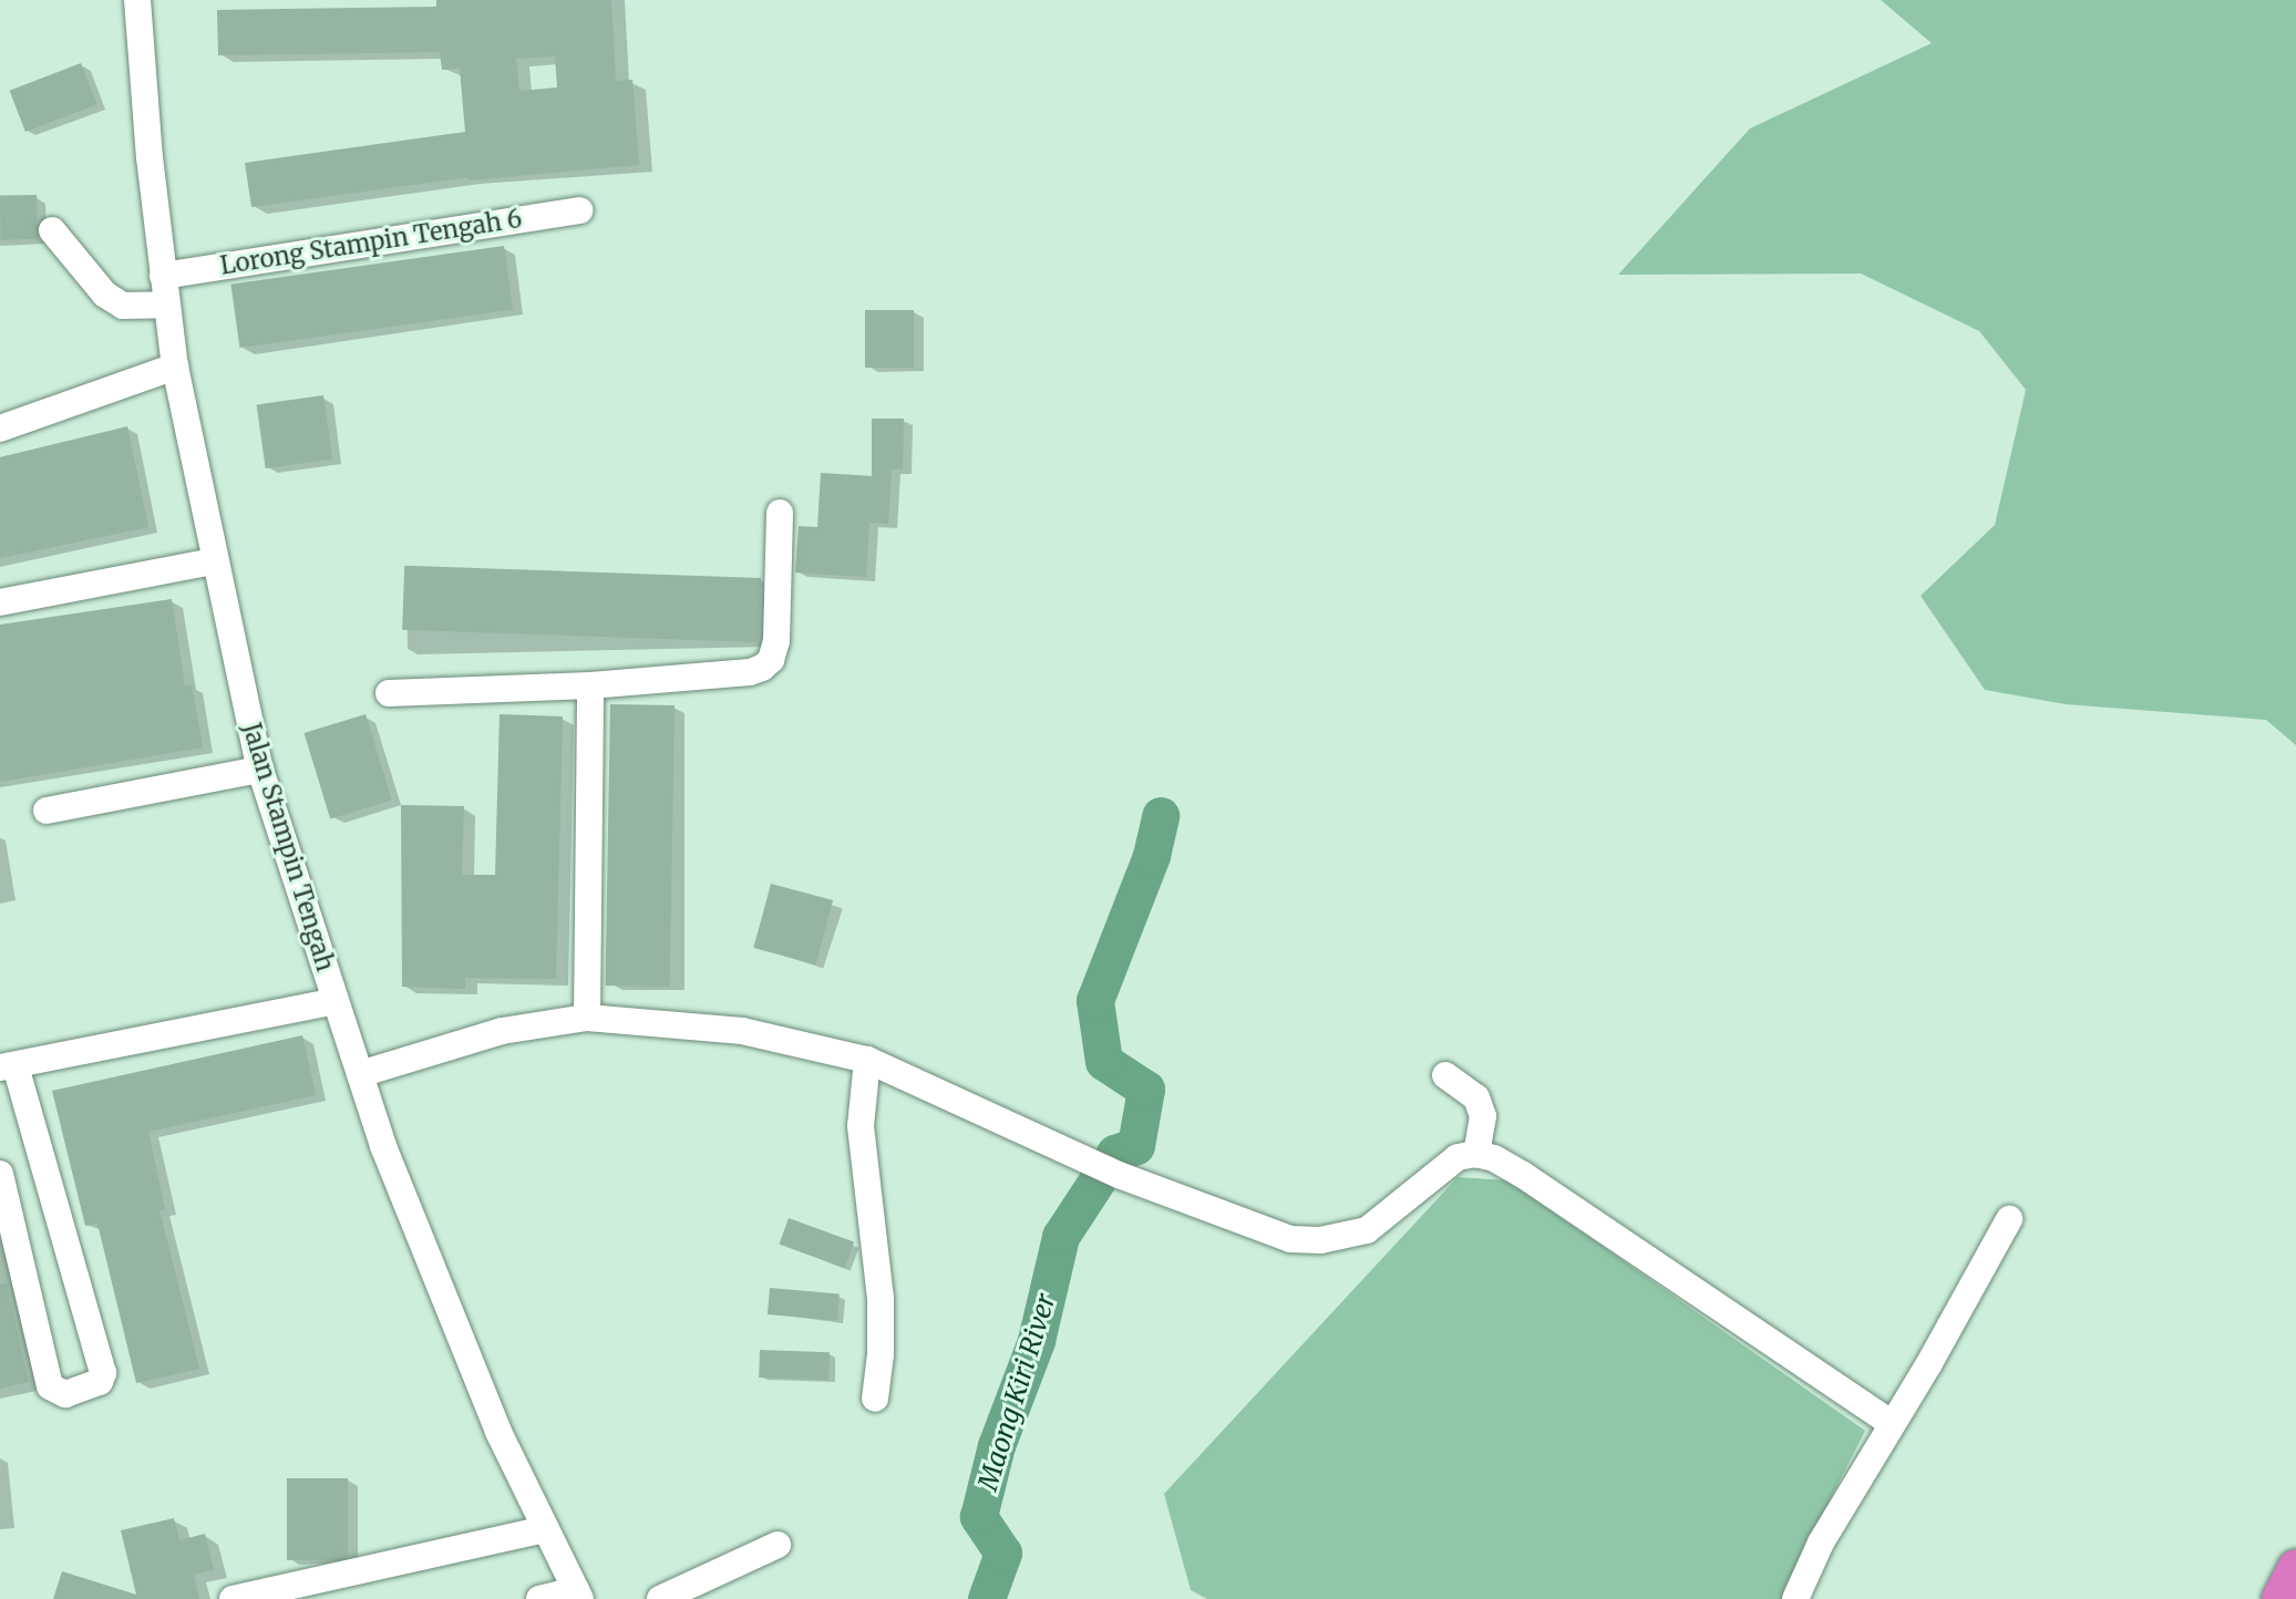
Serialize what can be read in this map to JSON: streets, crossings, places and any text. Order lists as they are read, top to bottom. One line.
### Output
{"streets":{"street":["Lorong Stampin Tengah 6","Jalan Stampin Tengah"]},"crossings":[["Lorong Stampin Tengah 6","Jalan Stampin Tengah"]],"water":["Maong Kiri River"]}
